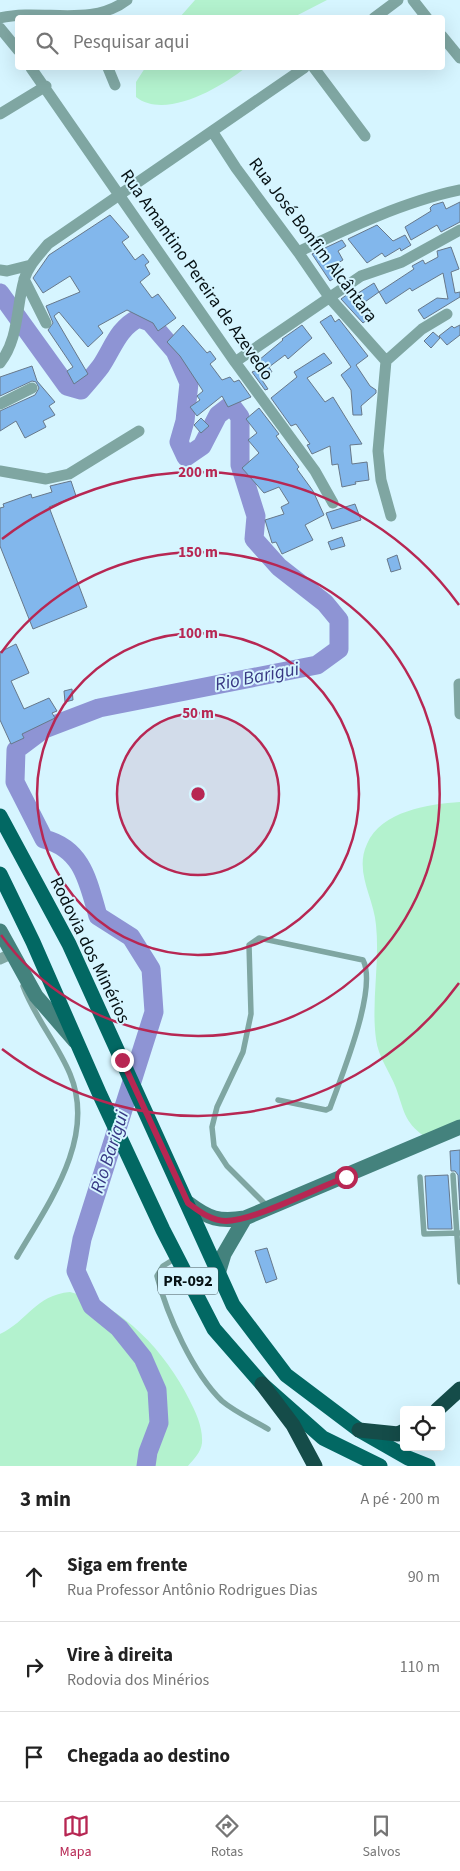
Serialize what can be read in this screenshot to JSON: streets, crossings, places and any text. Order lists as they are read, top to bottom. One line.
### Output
{"streets":{"main road":["Rodovia dos Minérios","PR-092"],"street":["Rua José Bonfim Alcântara","Rua Amantino Pereira de Azevedo"]},"water":["Rio Barigui"],"page":{"search":"Pesquisar aqui","heading":["3 min","A pé · 200 m"],"list":[["Siga em frente","Rua Professor Antônio Rodrigues Dias","90 m"],["Vire à direita","Rodovia dos Minérios","110 m"],"Chegada ao destino"],"nav":["Mapa","Rotas","Salvos"]},"rings":["200 m","150 m","100 m","50 m"]}
